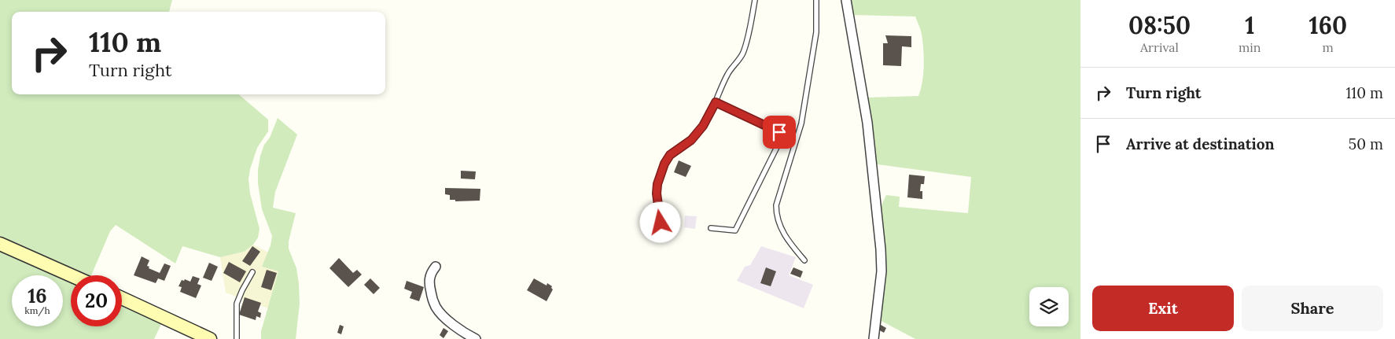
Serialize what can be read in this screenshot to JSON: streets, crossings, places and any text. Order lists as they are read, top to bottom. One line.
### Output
{"page":{"eta":["08:50","Arrival","1","min","160","m"],"turn":["110 m","Turn right"],"list":[{"name":"Turn right","value":"110 m"},{"name":"Arrive at destination","value":"50 m"}],"speed":"16 km/h","limit":"20","buttons":["Exit","Share"]}}
